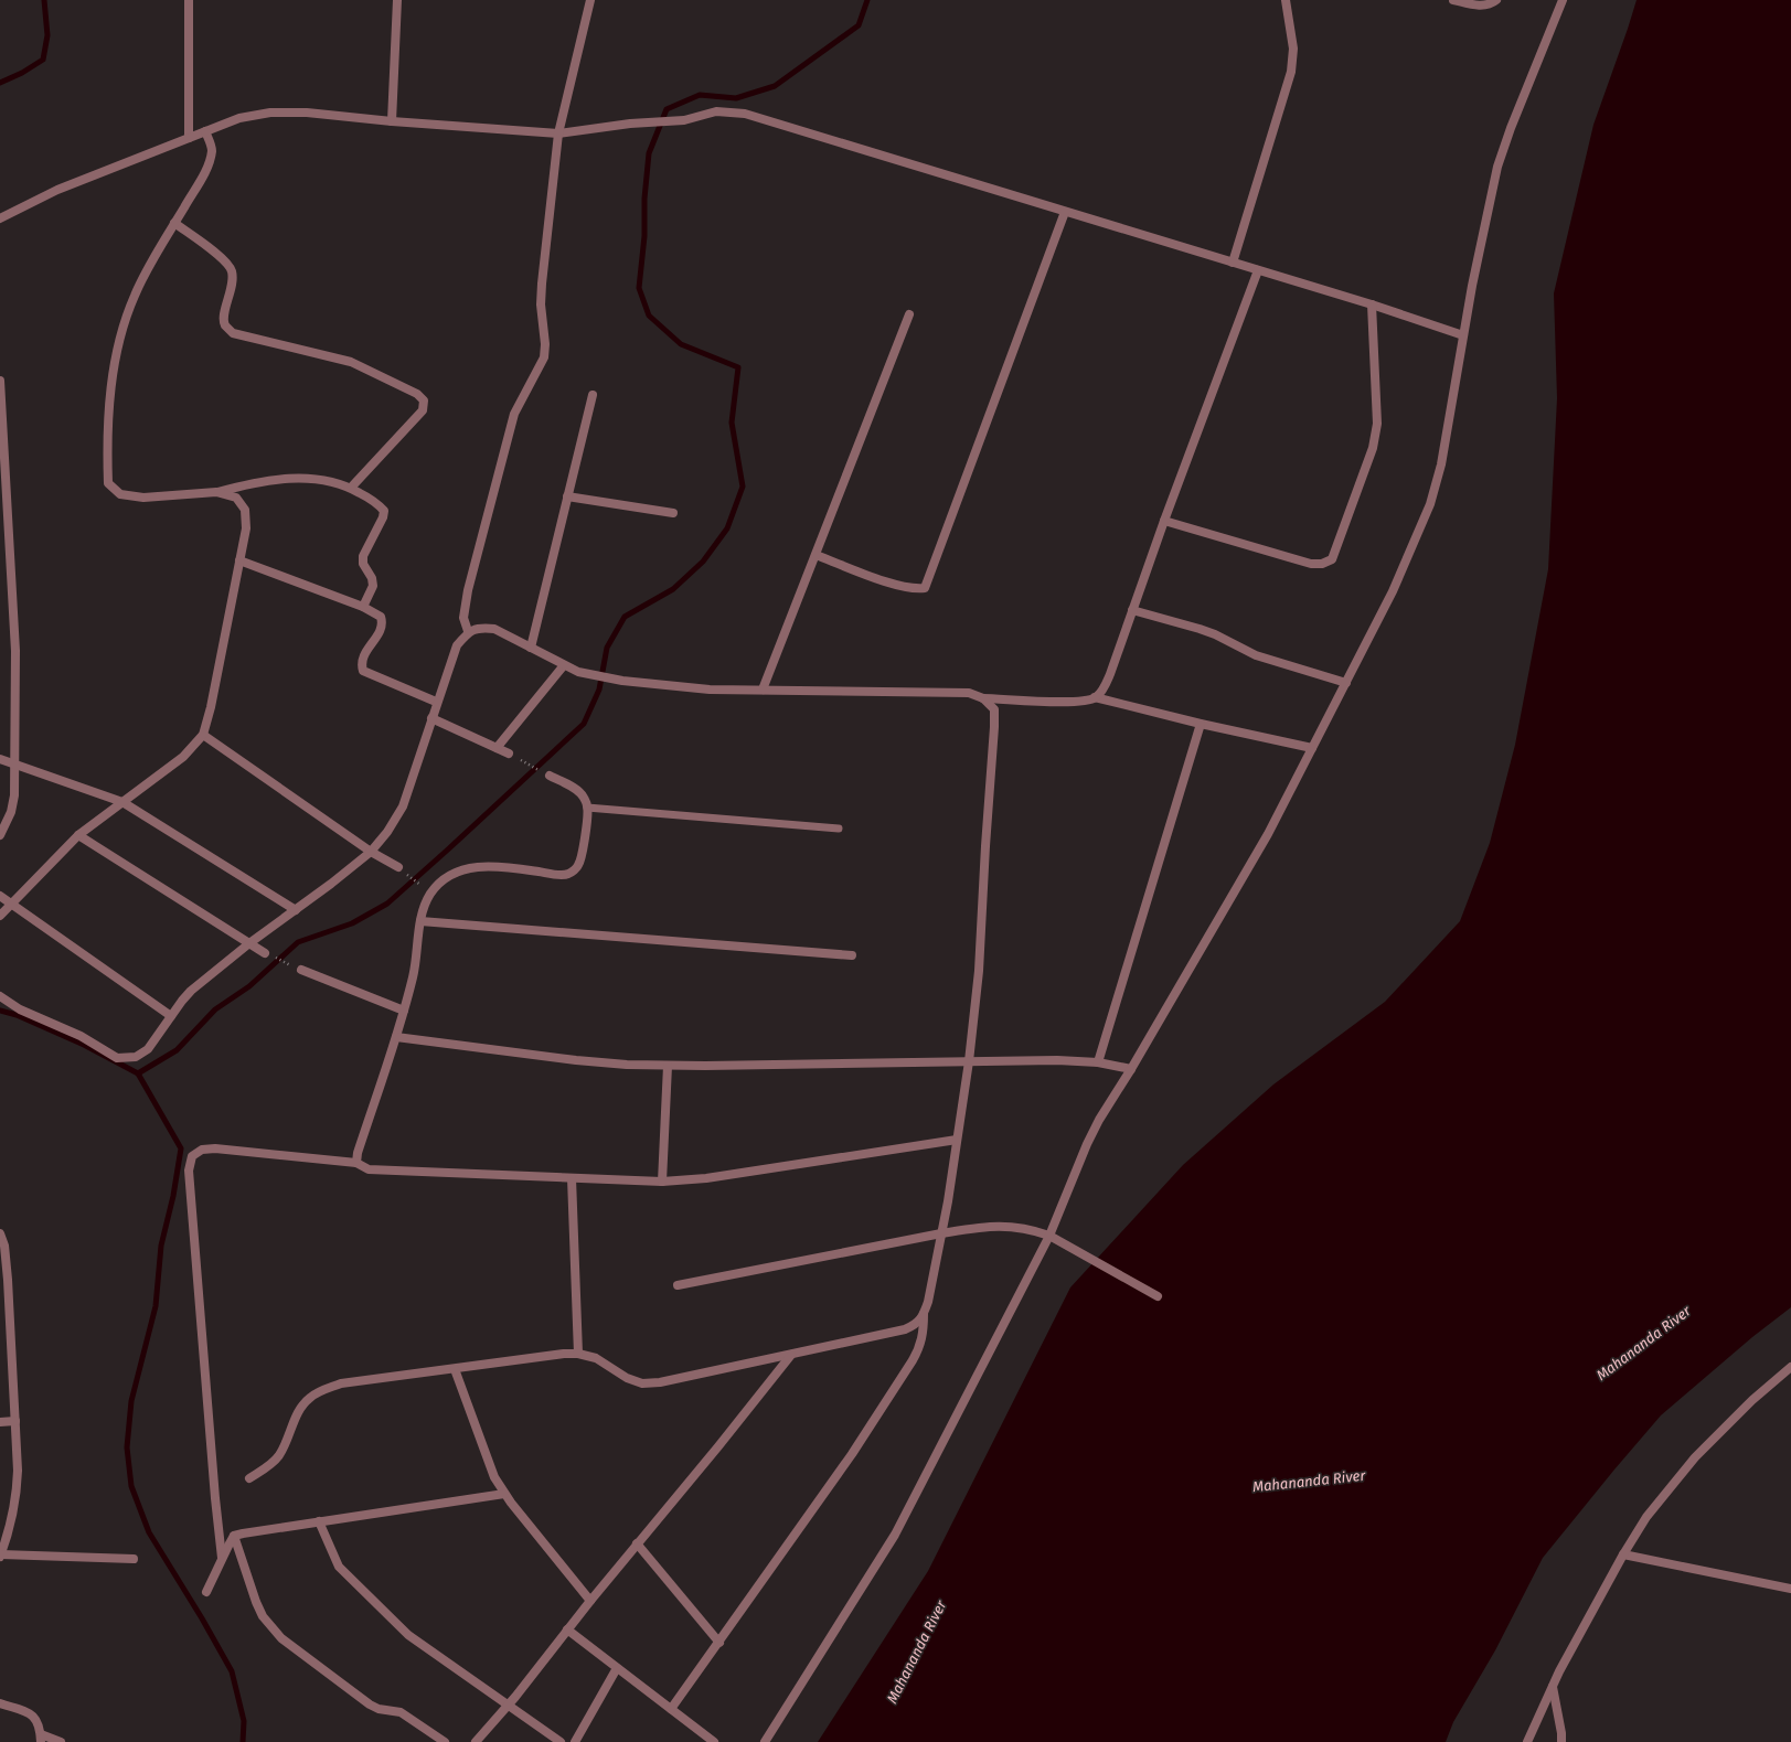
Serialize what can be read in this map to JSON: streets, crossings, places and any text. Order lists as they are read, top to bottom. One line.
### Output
{"water":["Mahananda River"]}
